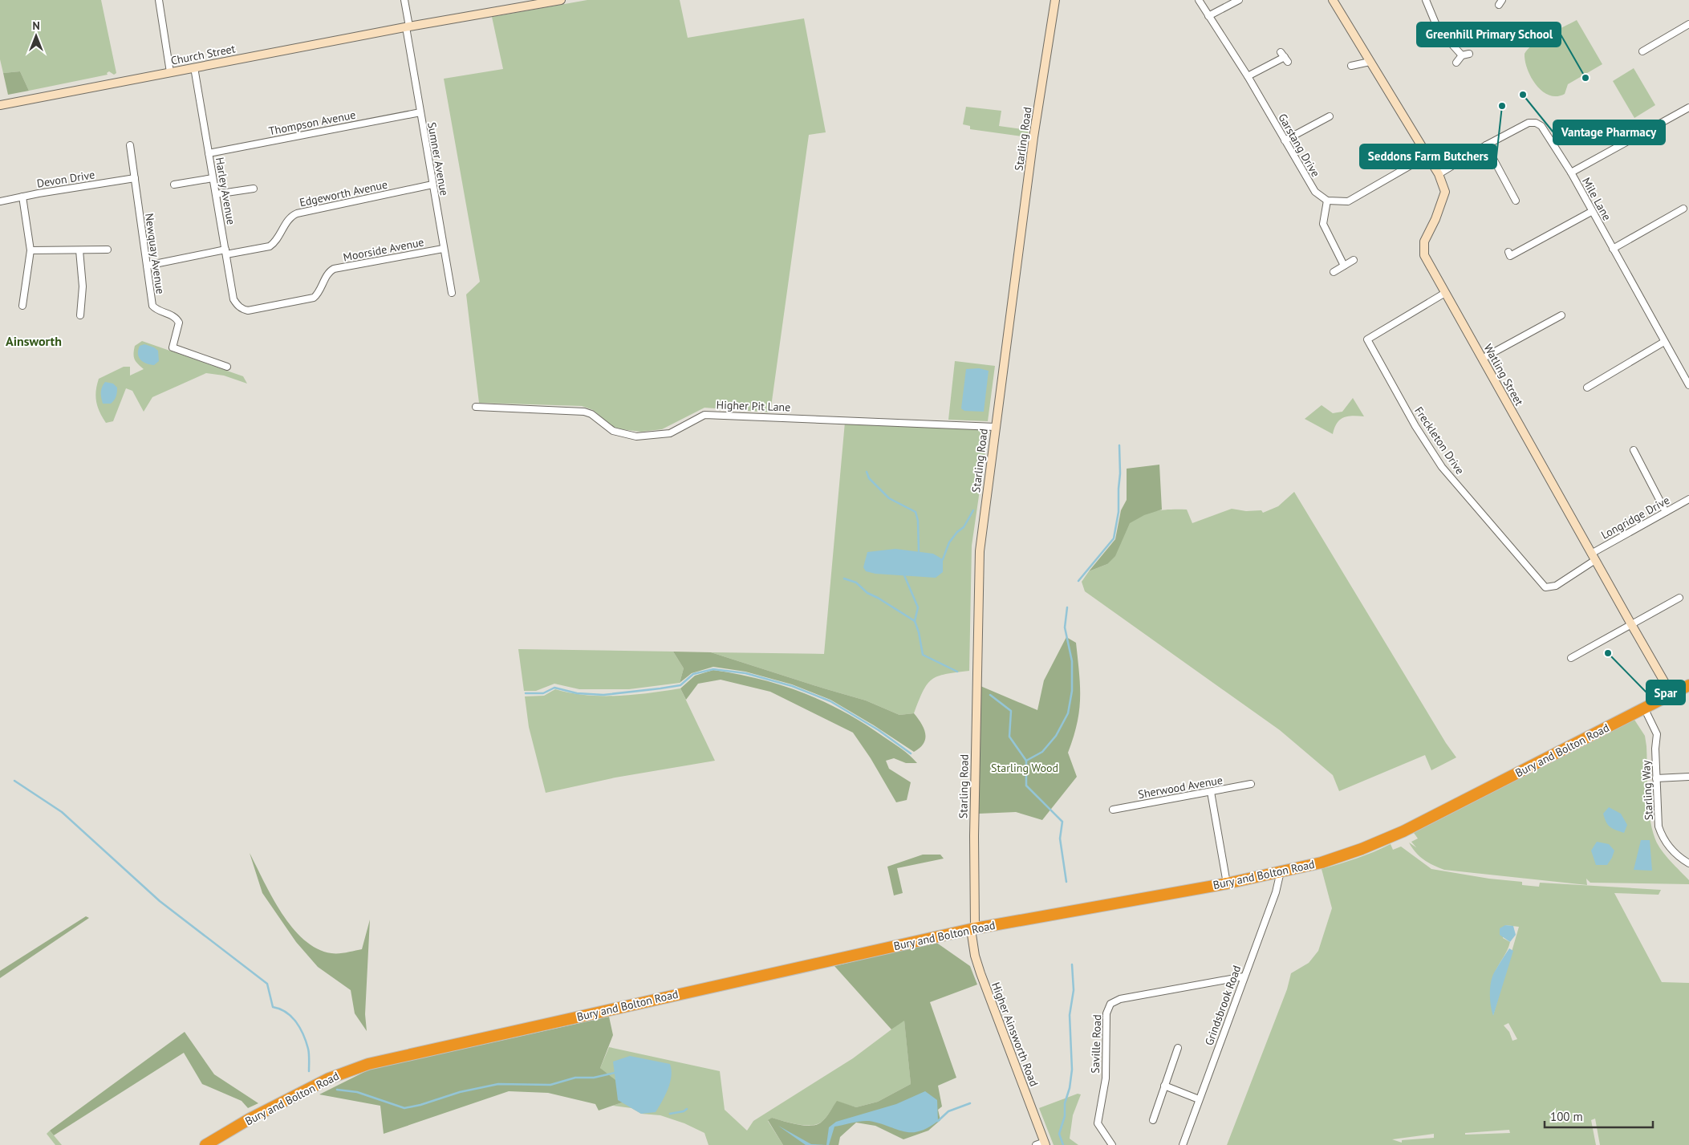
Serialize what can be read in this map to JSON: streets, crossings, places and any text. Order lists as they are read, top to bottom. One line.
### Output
{"streets":{"highway":["Bury and Bolton Road"],"main road":["Church Street","Starling Road","Watling Street","Higher Ainsworth Road"],"street":["Thompson Avenue","Garstang Drive","Sumner Avenue","Devon Drive","Harley Avenue","Edgeworth Avenue","Mile Lane","Moorside Avenue","Newquay Avenue","Higher Pit Lane","Freckleton Drive","Longridge Drive","Sherwood Avenue","Starling Way","Grindsbrook Road","Saville Road"]},"crossings":[["Church Street","Sumner Avenue"],["Church Street","Harley Avenue"],["Thompson Avenue","Sumner Avenue"],["Thompson Avenue","Harley Avenue"],["Starling Road","Higher Pit Lane"],["Starling Road","Bury and Bolton Road"],["Starling Road","Higher Ainsworth Road"],["Sumner Avenue","Edgeworth Avenue"],["Sumner Avenue","Moorside Avenue"],["Devon Drive","Newquay Avenue"],["Harley Avenue","Edgeworth Avenue"],["Harley Avenue","Moorside Avenue"],["Edgeworth Avenue","Newquay Avenue"],["Mile Lane","Watling Street"],["Watling Street","Freckleton Drive"],["Watling Street","Longridge Drive"],["Watling Street","Bury and Bolton Road"],["Freckleton Drive","Longridge Drive"],["Bury and Bolton Road","Starling Way"],["Bury and Bolton Road","Grindsbrook Road"],["Bury and Bolton Road","Higher Ainsworth Road"],["Grindsbrook Road","Saville Road"]],"districts":["Ainsworth"],"parks":["Starling Wood"],"places":["Greenhill Primary School","Vantage Pharmacy","Seddons Farm Butchers","Spar"],"scale_bar":"100 m","north":"top"}
